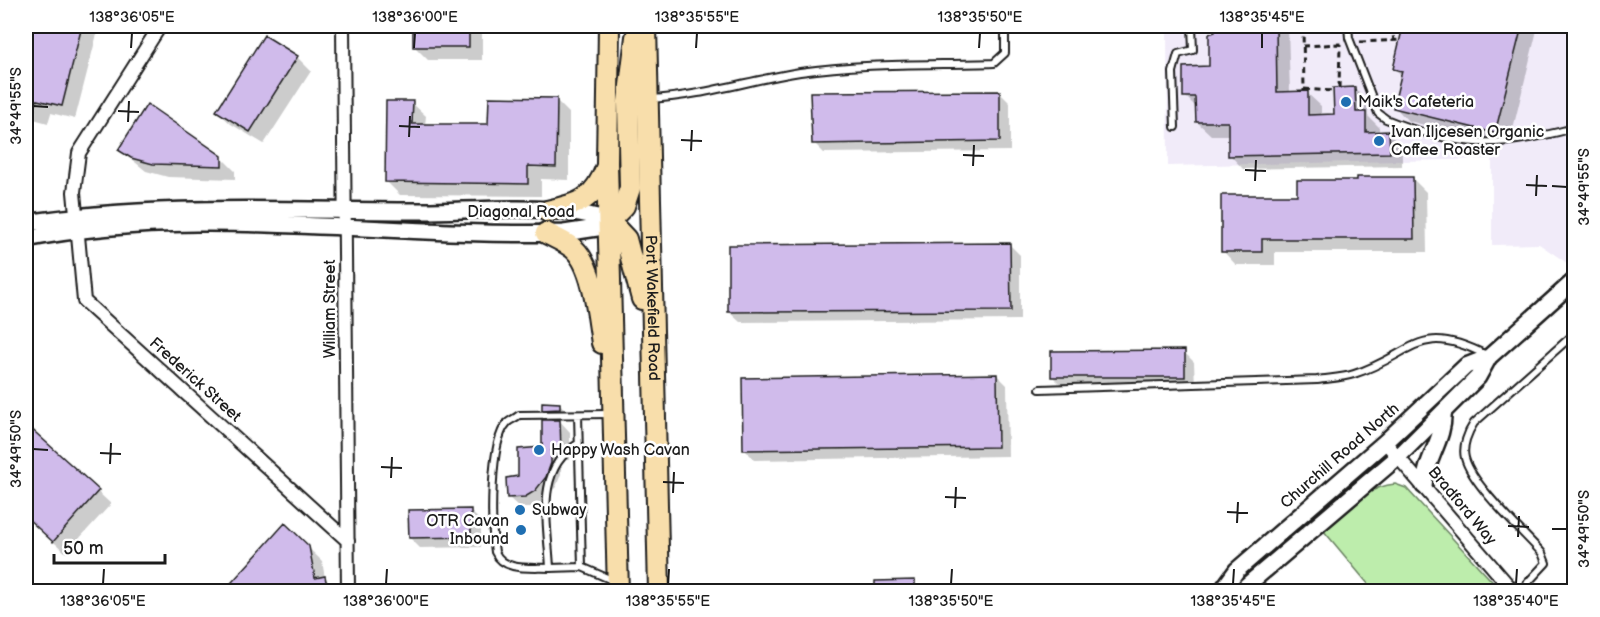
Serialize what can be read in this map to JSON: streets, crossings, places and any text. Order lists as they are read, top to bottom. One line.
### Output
{"streets":{"highway":["Port Wakefield Road"],"street":["Diagonal Road","William Street","Frederick Street","Churchill Road North","Bradford Way"]},"crossings":[["Diagonal Road","William Street"],["Diagonal Road","Frederick Street"],["William Street","Frederick Street"],["Churchill Road North","Bradford Way"]],"places":["Maik's Cafeteria","Ivan Iljcesen Organic Coffee Roaster","Happy Wash Cavan","Subway","OTR Cavan Inbound"],"scale_bar":"50 m","coordinates":["138°36'05\"E","138°36'00\"E","138°35'55\"E","138°35'50\"E","138°35'45\"E","34°49'55\"S","34°49'50\"S","138°35'40\"E"]}
